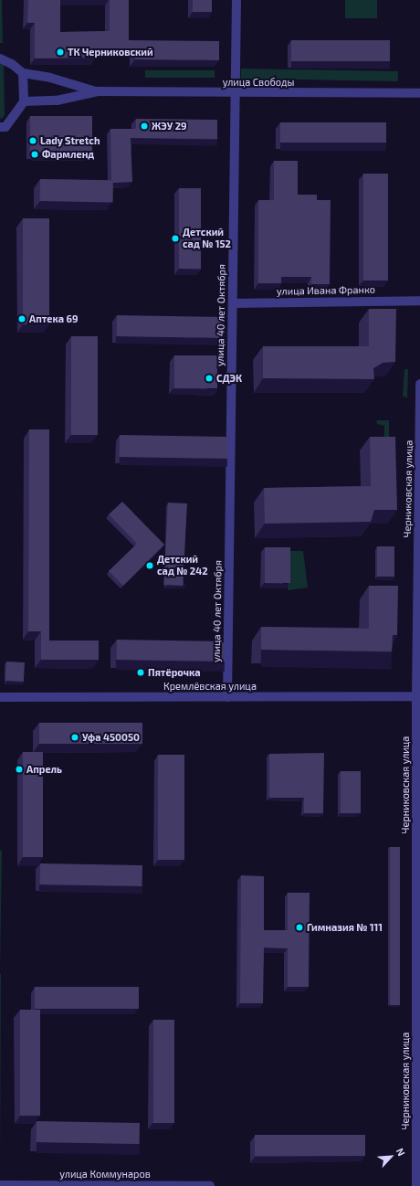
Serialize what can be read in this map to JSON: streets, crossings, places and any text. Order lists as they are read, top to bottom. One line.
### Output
{"streets":{"street":["улица Свободы","улица Ивана Франко","улица 40 лет Октября","Черниковская улица","Кремлёвская улица","улица Коммунаров"]},"crossings":[["улица Свободы","улица 40 лет Октября"],["улица Ивана Франко","улица 40 лет Октября"],["улица 40 лет Октября","Кремлёвская улица"],["Черниковская улица","Кремлёвская улица"]],"places":["ТК Черниковский","ЖЭУ 29","Lady Stretch","Фармленд","Детский сад № 152","Аптека 69","СДЭК","Детский сад № 242","Пятёрочка","Уфа 450050","Апрель","Гимназия № 111"],"north":"top right"}
